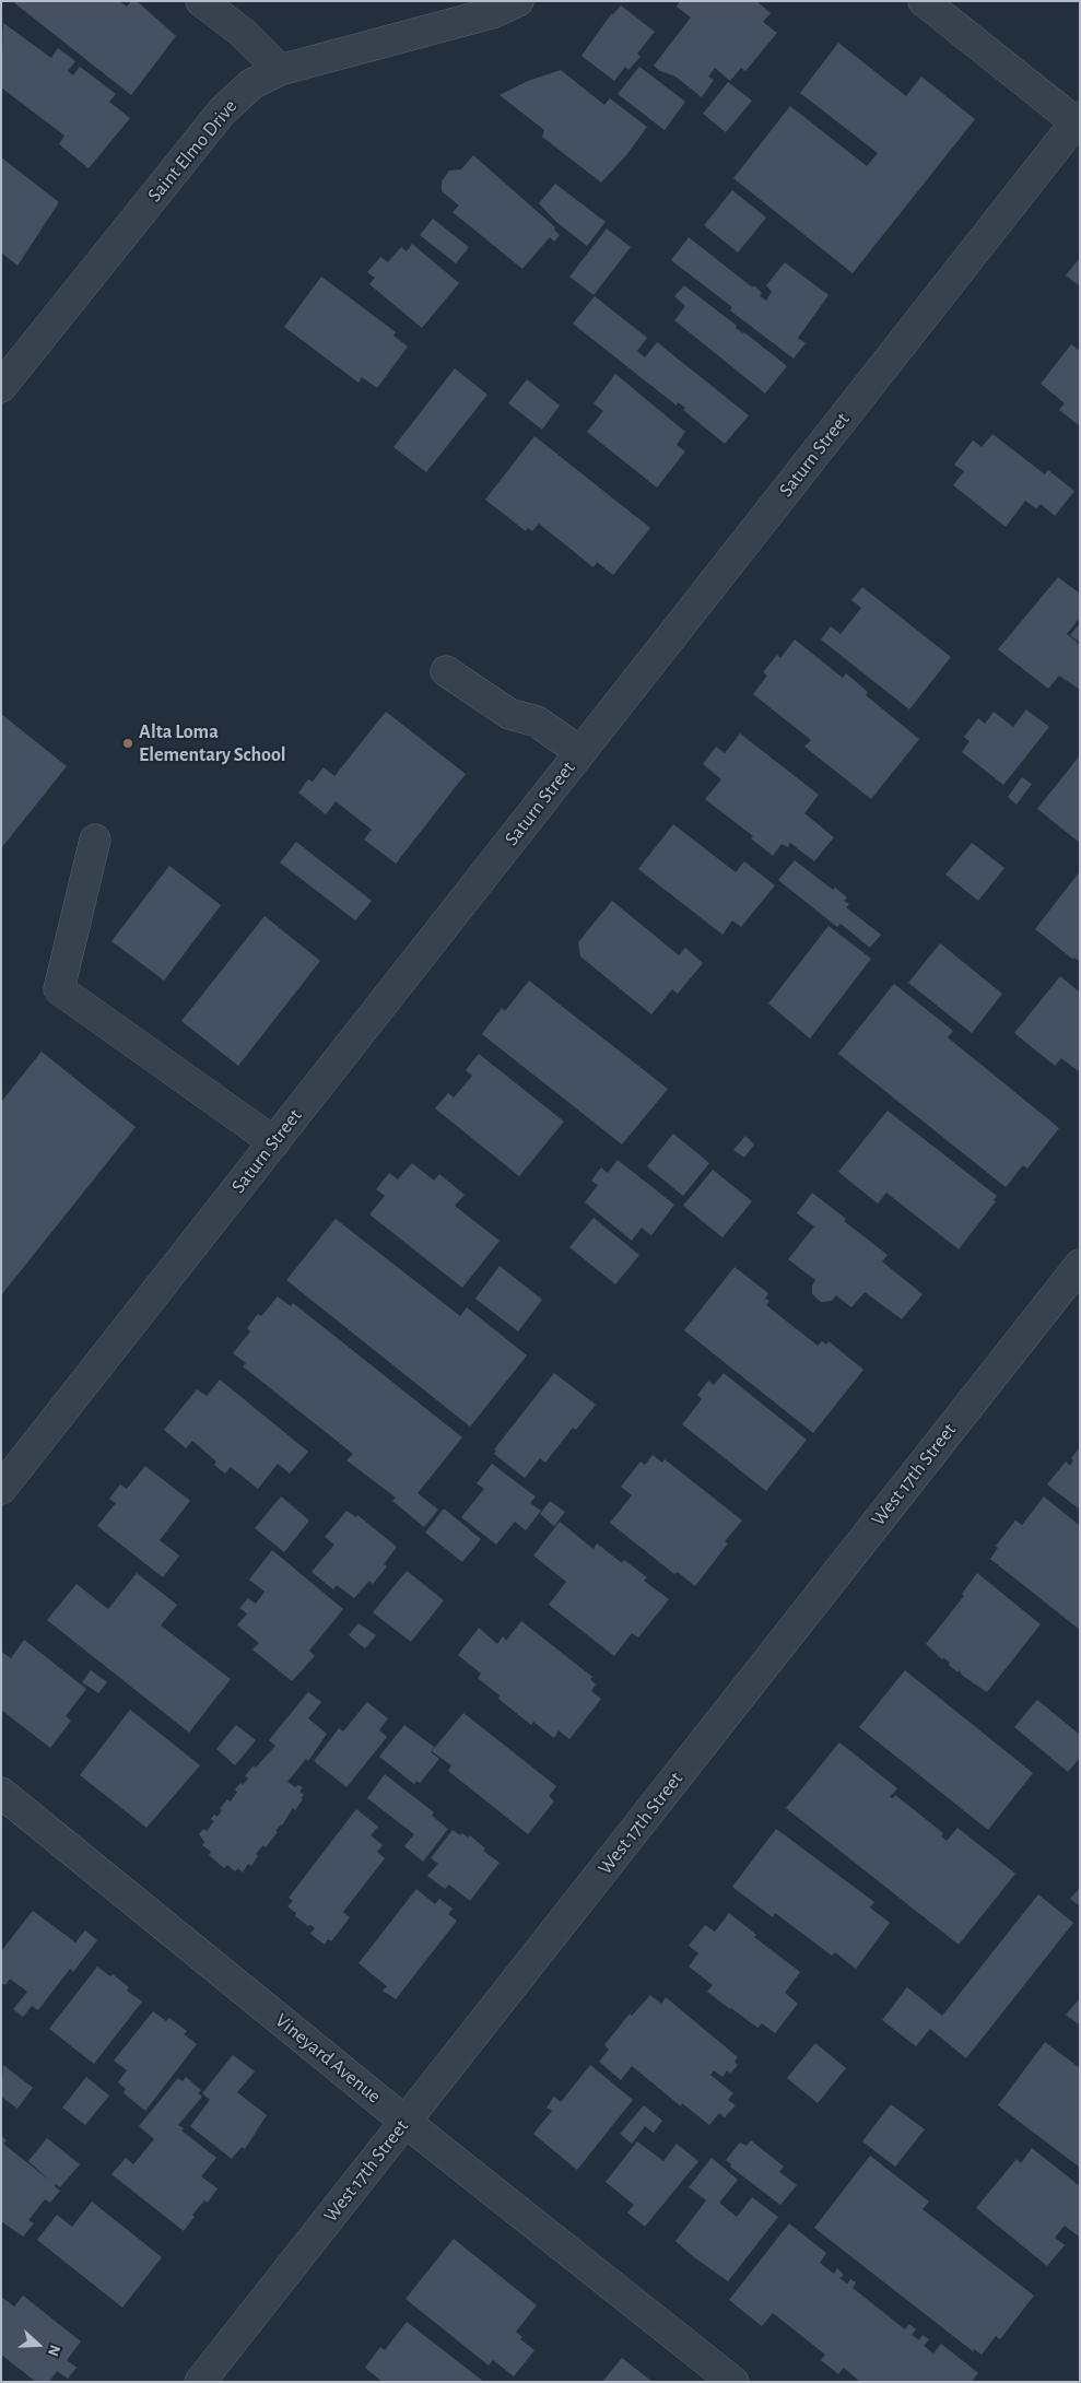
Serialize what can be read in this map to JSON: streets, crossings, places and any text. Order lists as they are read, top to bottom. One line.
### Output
{"streets":{"street":["Saint Elmo Drive","Saturn Street","West 17th Street","Vineyard Avenue"]},"crossings":[["West 17th Street","Vineyard Avenue"]],"places":["Alta Loma Elementary School"],"north":"right"}
